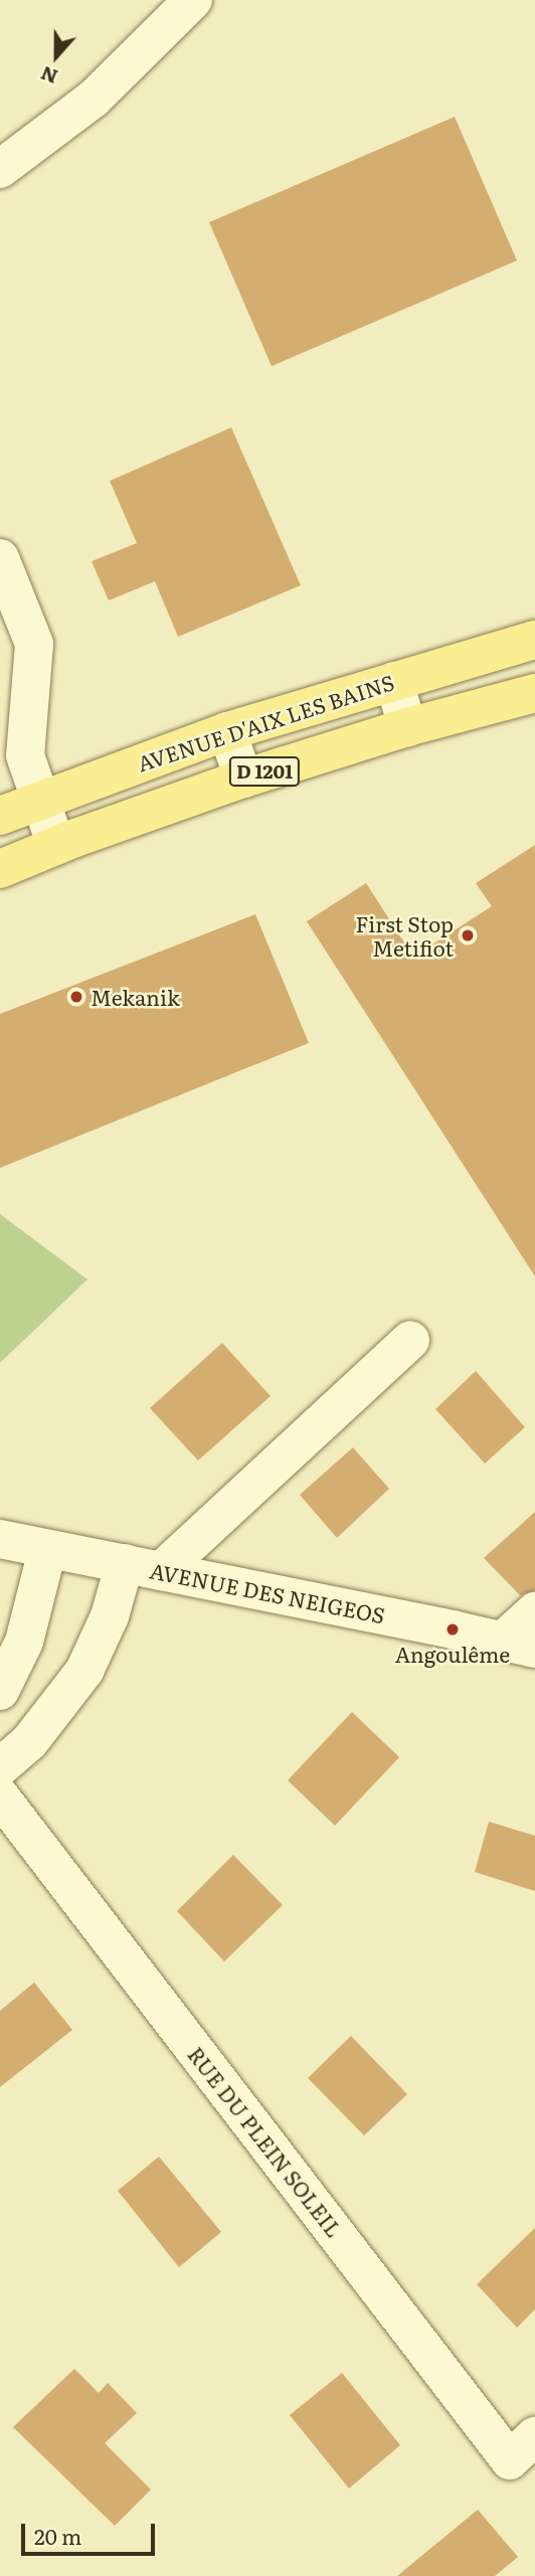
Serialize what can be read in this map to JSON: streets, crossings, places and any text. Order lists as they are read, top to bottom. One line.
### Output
{"streets":{"main road":["AVENUE D'AIX LES BAINS","D 1201"],"street":["AVENUE DES NEIGEOS","RUE DU PLEIN SOLEIL"]},"places":["First Stop Metifiot","Mekanik","Angoulême"],"scale_bar":"20 m","north":"bottom"}
